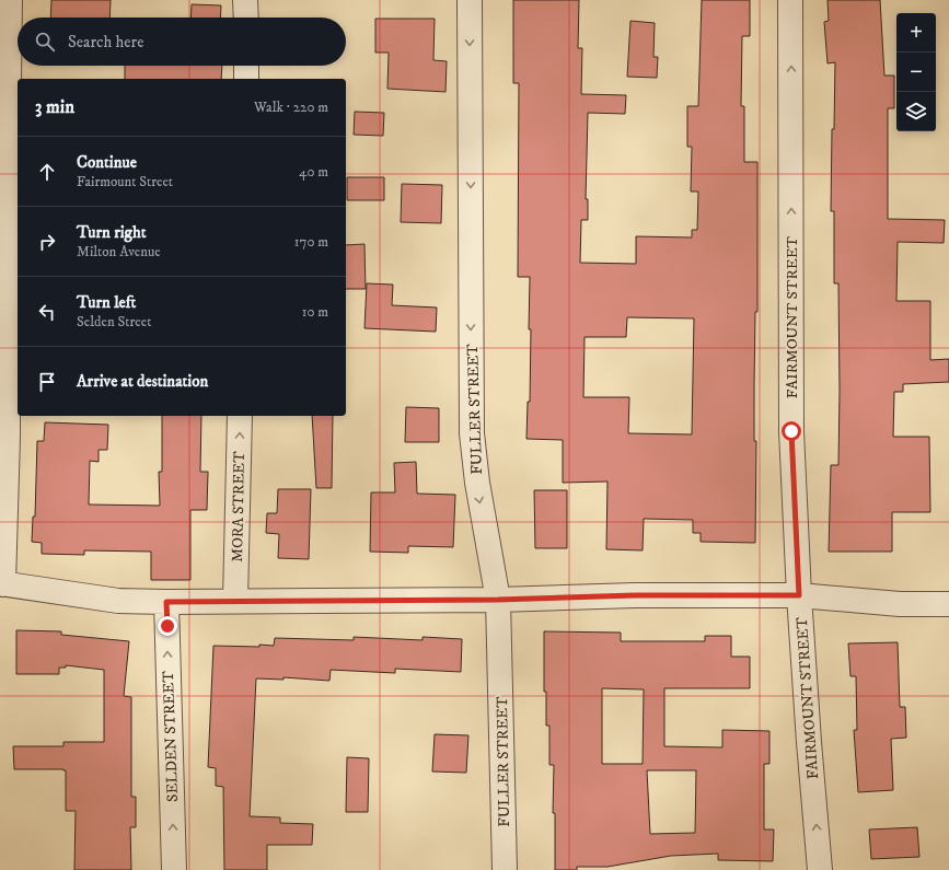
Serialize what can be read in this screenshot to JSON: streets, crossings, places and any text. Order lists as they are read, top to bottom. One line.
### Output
{"streets":{"street":["FAIRMOUNT STREET","FULLER STREET","MORA STREET","SELDEN STREET"]},"one_way":["FAIRMOUNT STREET","FULLER STREET","MORA STREET","SELDEN STREET"],"page":{"map_buttons":["+","−"],"search":"Search here","heading":["3 min","Walk · 220 m"],"list":[["Continue","Fairmount Street","40 m"],["Turn right","Milton Avenue","170 m"],["Turn left","Selden Street","10 m"],"Arrive at destination"]}}
